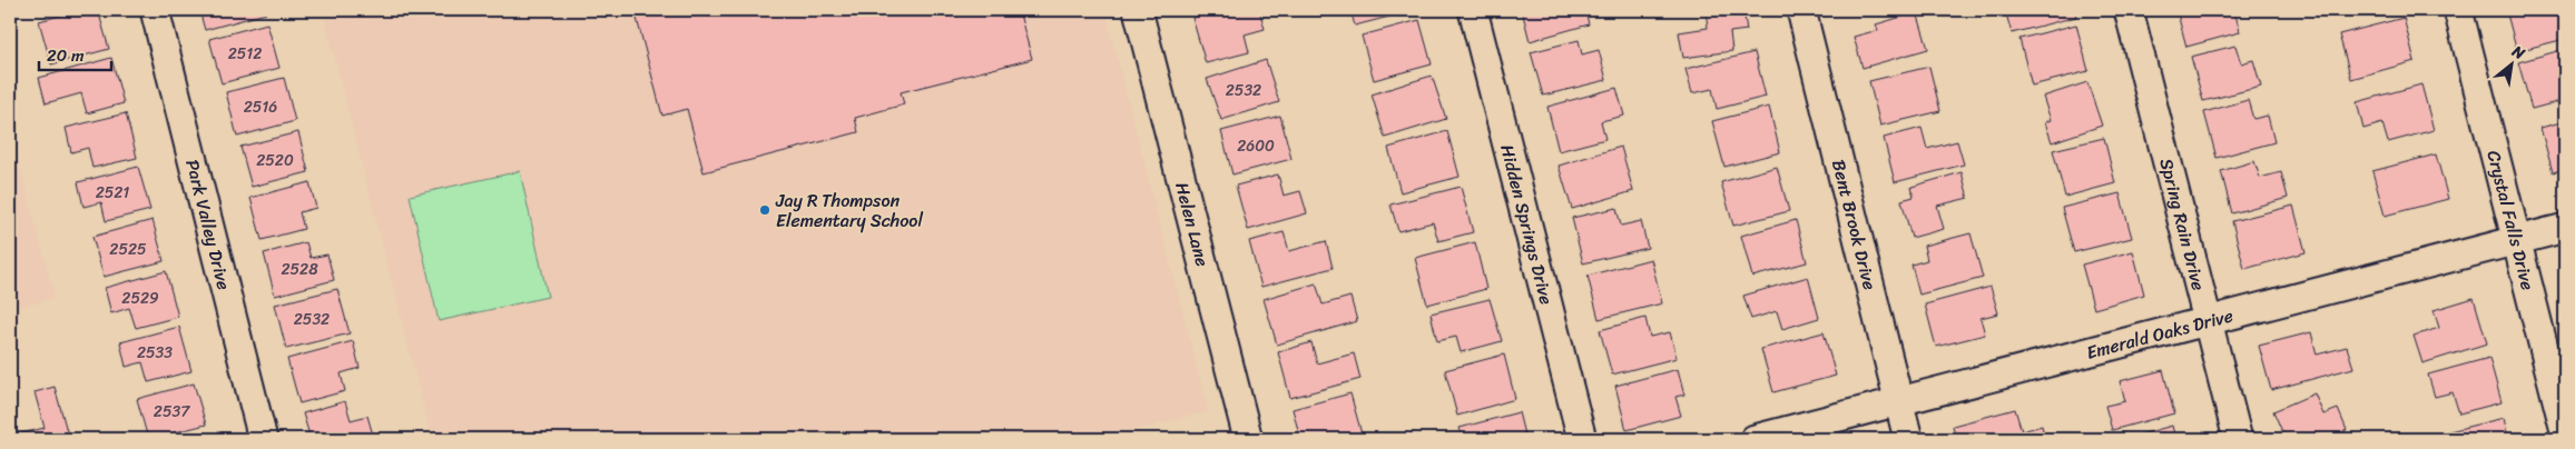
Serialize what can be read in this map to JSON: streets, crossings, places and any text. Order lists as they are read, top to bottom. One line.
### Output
{"streets":{"street":["Crystal Falls Drive","Park Valley Drive","Helen Lane","Hidden Springs Drive","Bent Brook Drive","Spring Rain Drive","Emerald Oaks Drive"]},"crossings":[["Crystal Falls Drive","Emerald Oaks Drive"],["Bent Brook Drive","Emerald Oaks Drive"],["Spring Rain Drive","Emerald Oaks Drive"]],"places":["Jay R Thompson Elementary School"],"house_numbers":["2512","2532","2516","2600","2520","2521","2525","2528","2529","2532","2533","2537"],"scale_bar":"20 m","north":"top right"}
